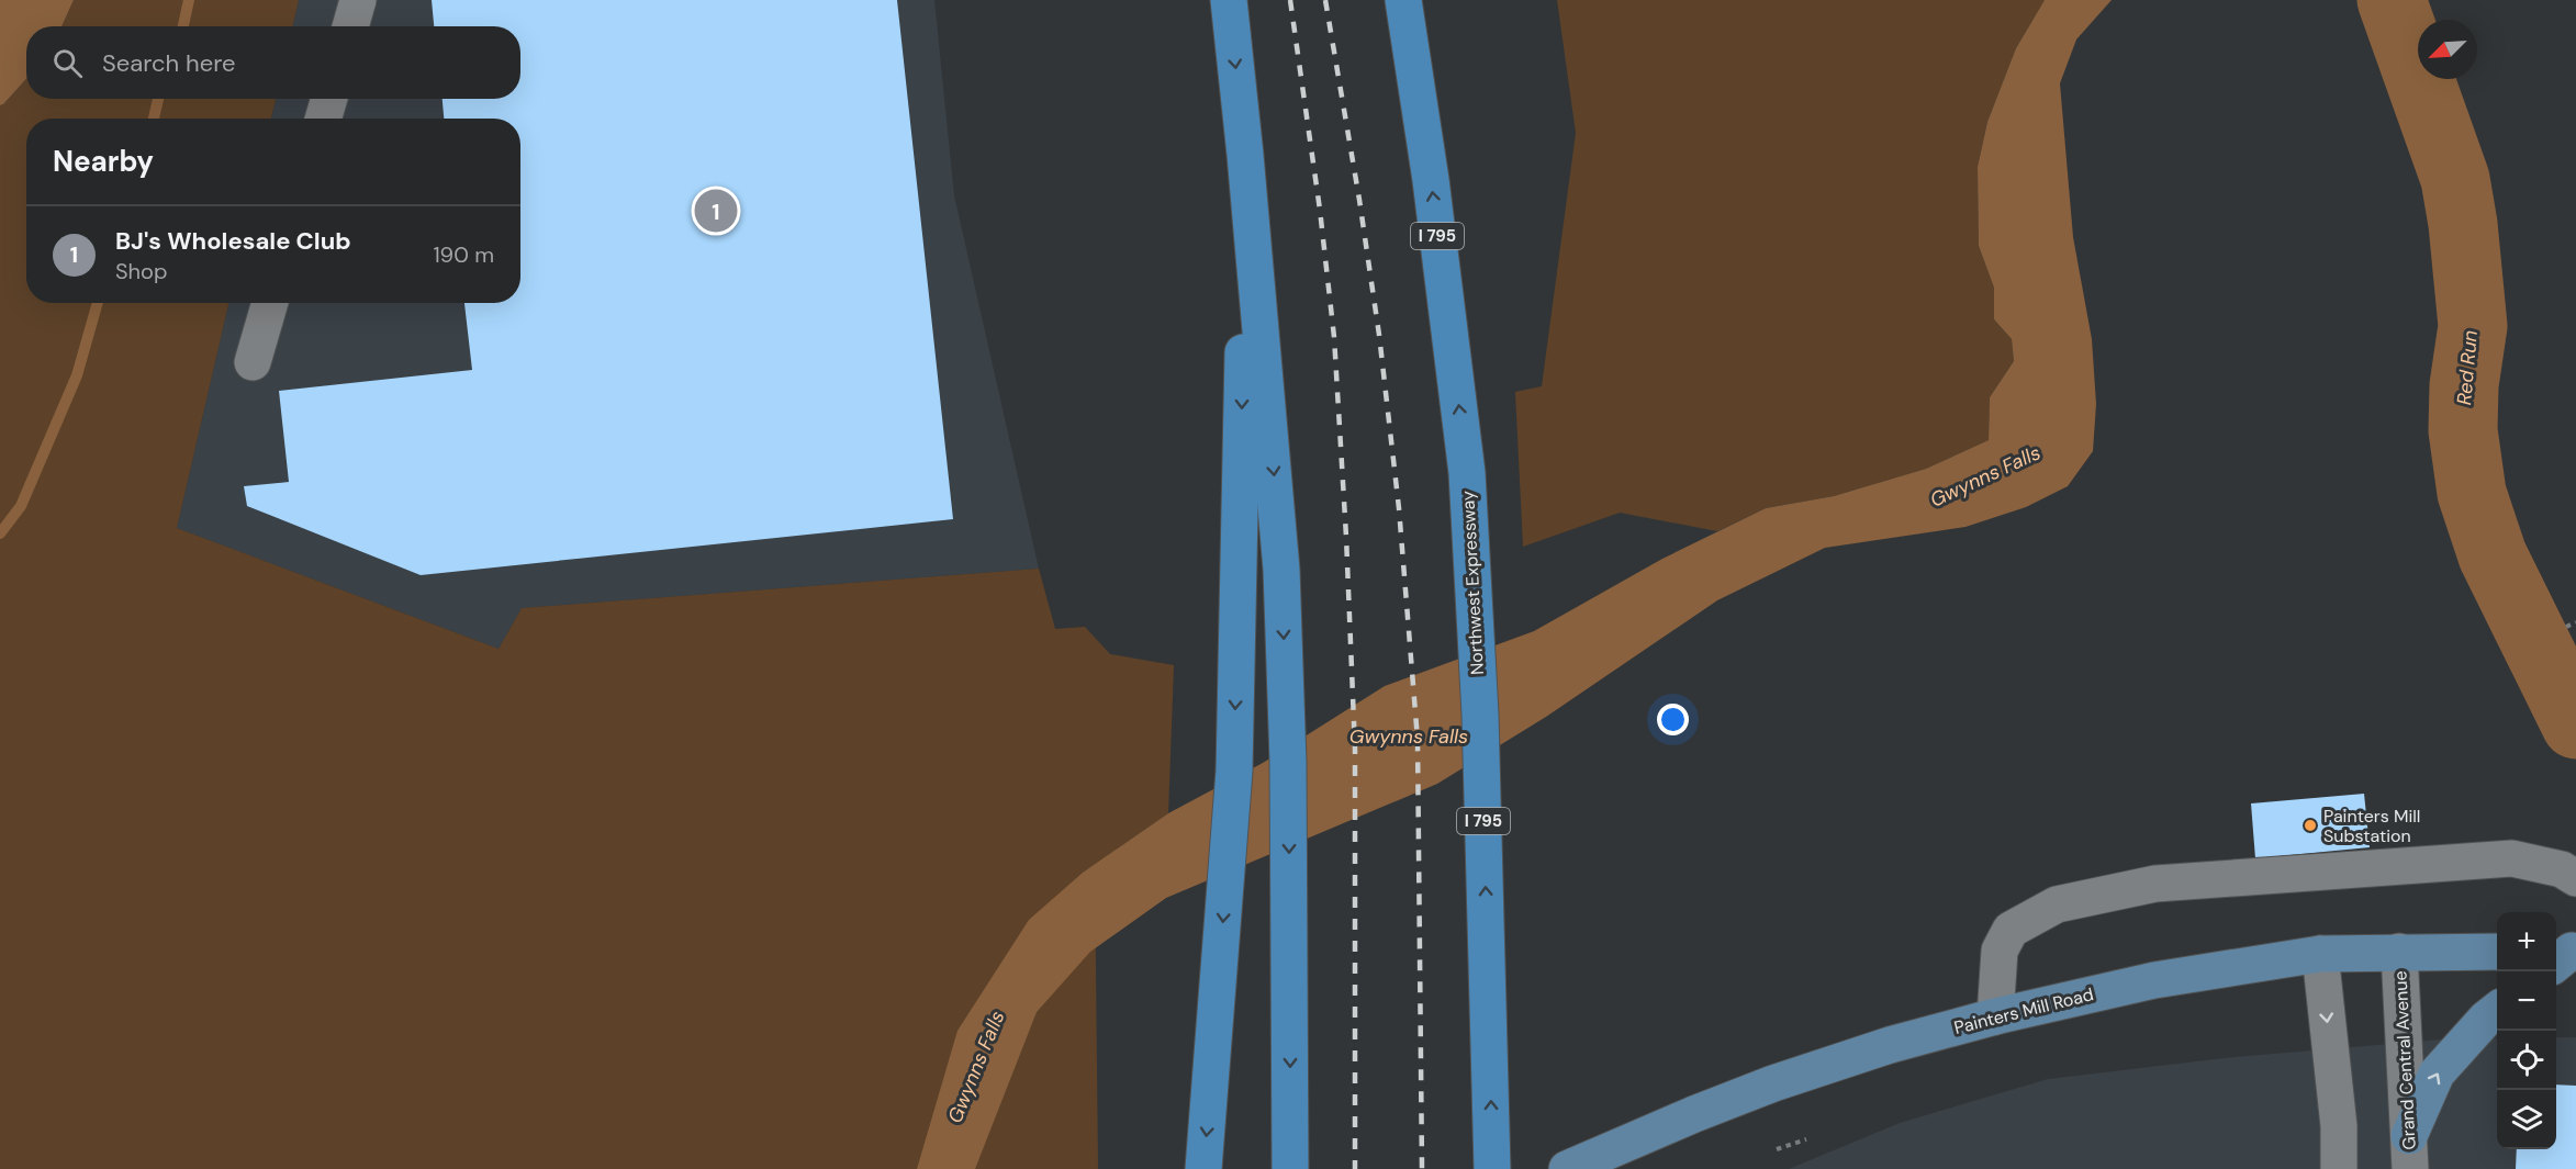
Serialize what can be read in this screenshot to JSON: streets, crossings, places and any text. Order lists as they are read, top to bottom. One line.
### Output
{"streets":{"highway":["I 795","Northwest Expressway"],"main road":["Painters Mill Road"],"street":["Grand Central Avenue"]},"crossings":[["Painters Mill Road","Grand Central Avenue"]],"water":["Red Run","Gwynns Falls"],"places":["Painters Mill Substation"],"north":"bottom left","page":{"search":"Search here","heading":"Nearby","pins":"1","list":[{"mark":"1","name":"BJ's Wholesale Club","note":"Shop","value":"190 m"}],"map_buttons":["+","−"]}}
